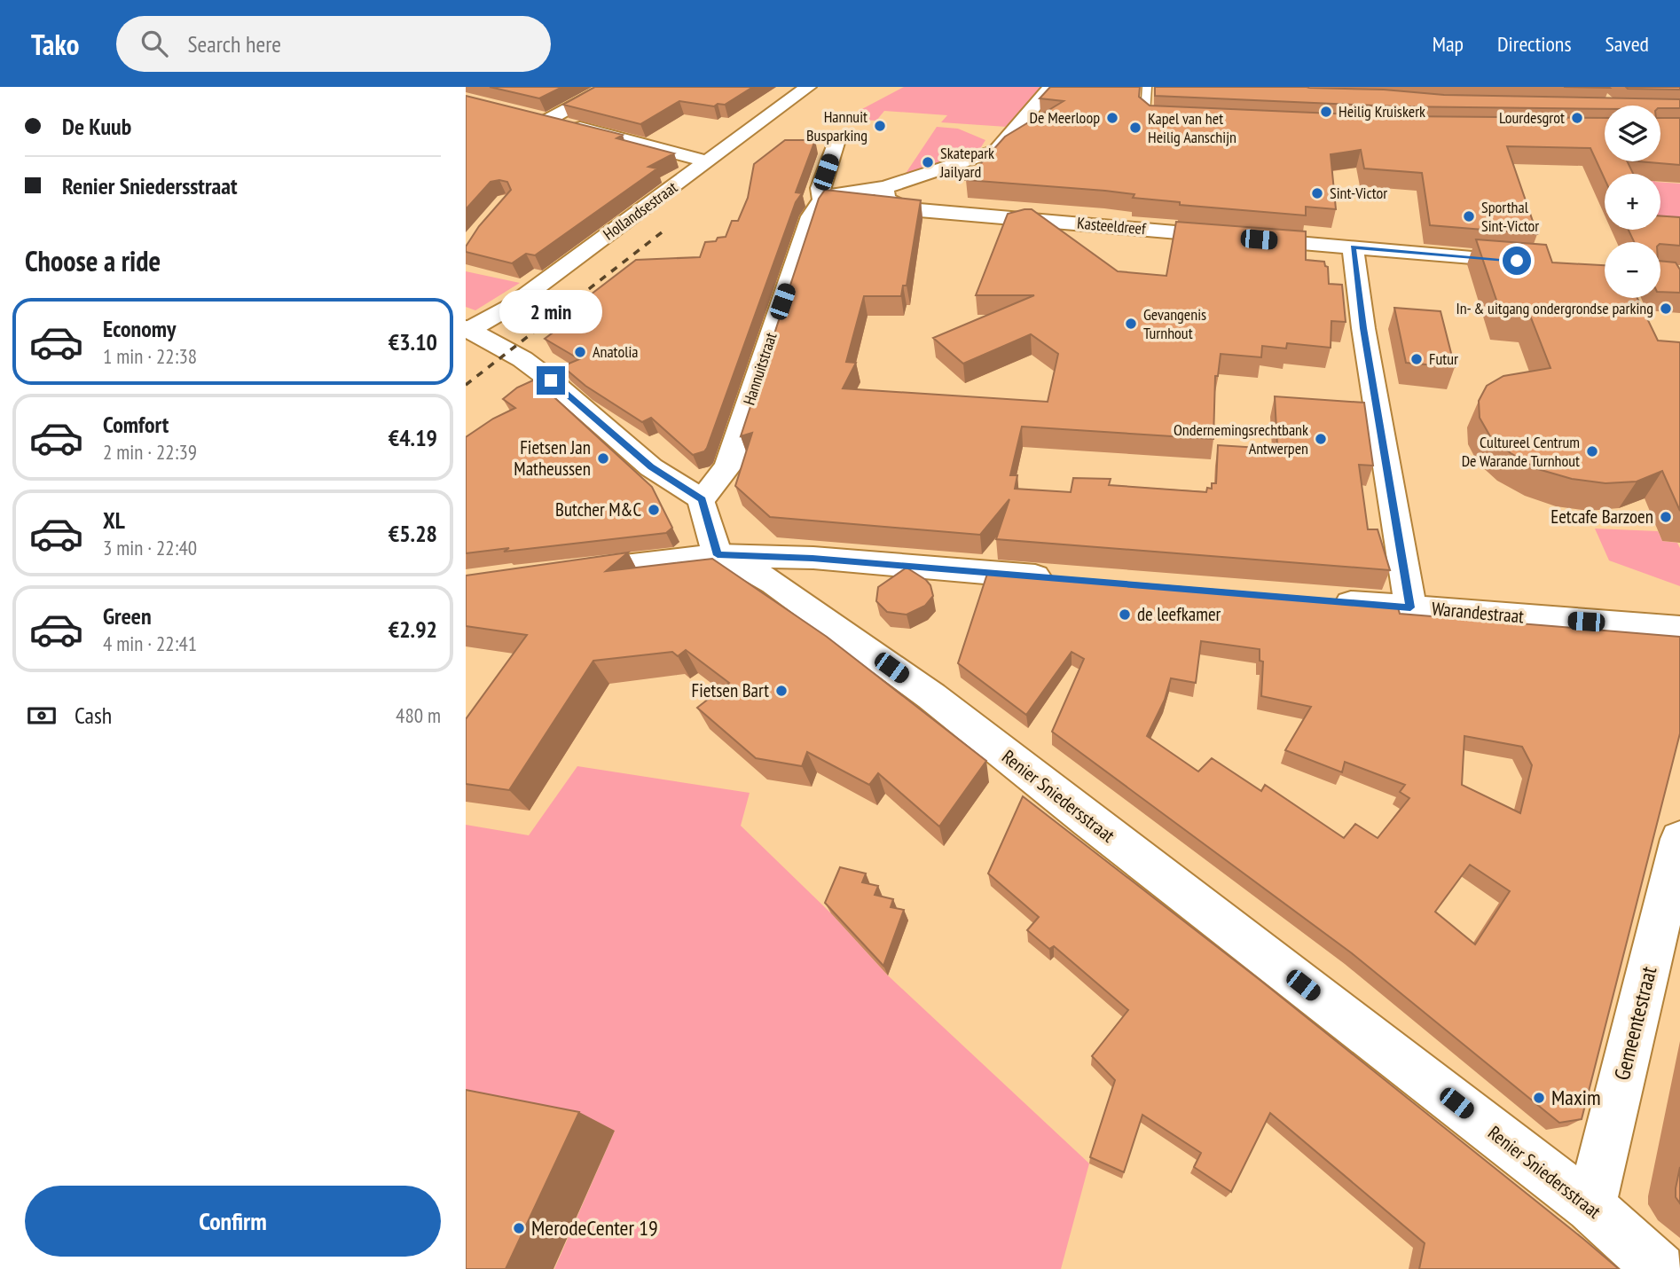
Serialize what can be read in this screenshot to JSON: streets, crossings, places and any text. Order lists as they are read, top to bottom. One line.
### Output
{"streets":{"street":["Hollandsestraat","Kasteeldreef","Hannuitstraat","Warandestraat","Renier Sniedersstraat","Gemeentestraat"]},"crossings":[["Renier Sniedersstraat","Gemeentestraat"]],"places":["Heilig Kruiskerk","De Meerloop","Lourdesgrot","Hannuit Busparking","Kapel van het Heilig Aanschijn","Skatepark Jailyard","Sint-Victor","Sporthal Sint-Victor","In- & uitgang ondergrondse parking","Gevangenis Turnhout","Anatolia","Futur","Ondernemingsrechtbank Antwerpen","Cultureel Centrum De Warande Turnhout","Fietsen Jan Matheussen","Butcher M&C","Eetcafe Barzoen","de leefkamer","Fietsen Bart","Maxim","MerodeCenter 19"],"page":{"header":"Tako","search":"Search here","nav":["Map","Directions","Saved"],"banner":["De Kuub","Renier Sniedersstraat"],"map_buttons":["+","−"],"heading":"Choose a ride","bubble":"2 min","list":[{"name":"Economy","note":"1 min · 22:38","value":"€3.10"},{"name":"Comfort","note":"2 min · 22:39","value":"€4.19"},{"name":"XL","note":"3 min · 22:40","value":"€5.28"},{"name":"Green","note":"4 min · 22:41","value":"€2.92"}],"pay":["Cash","480 m"],"buttons":"Confirm"}}
